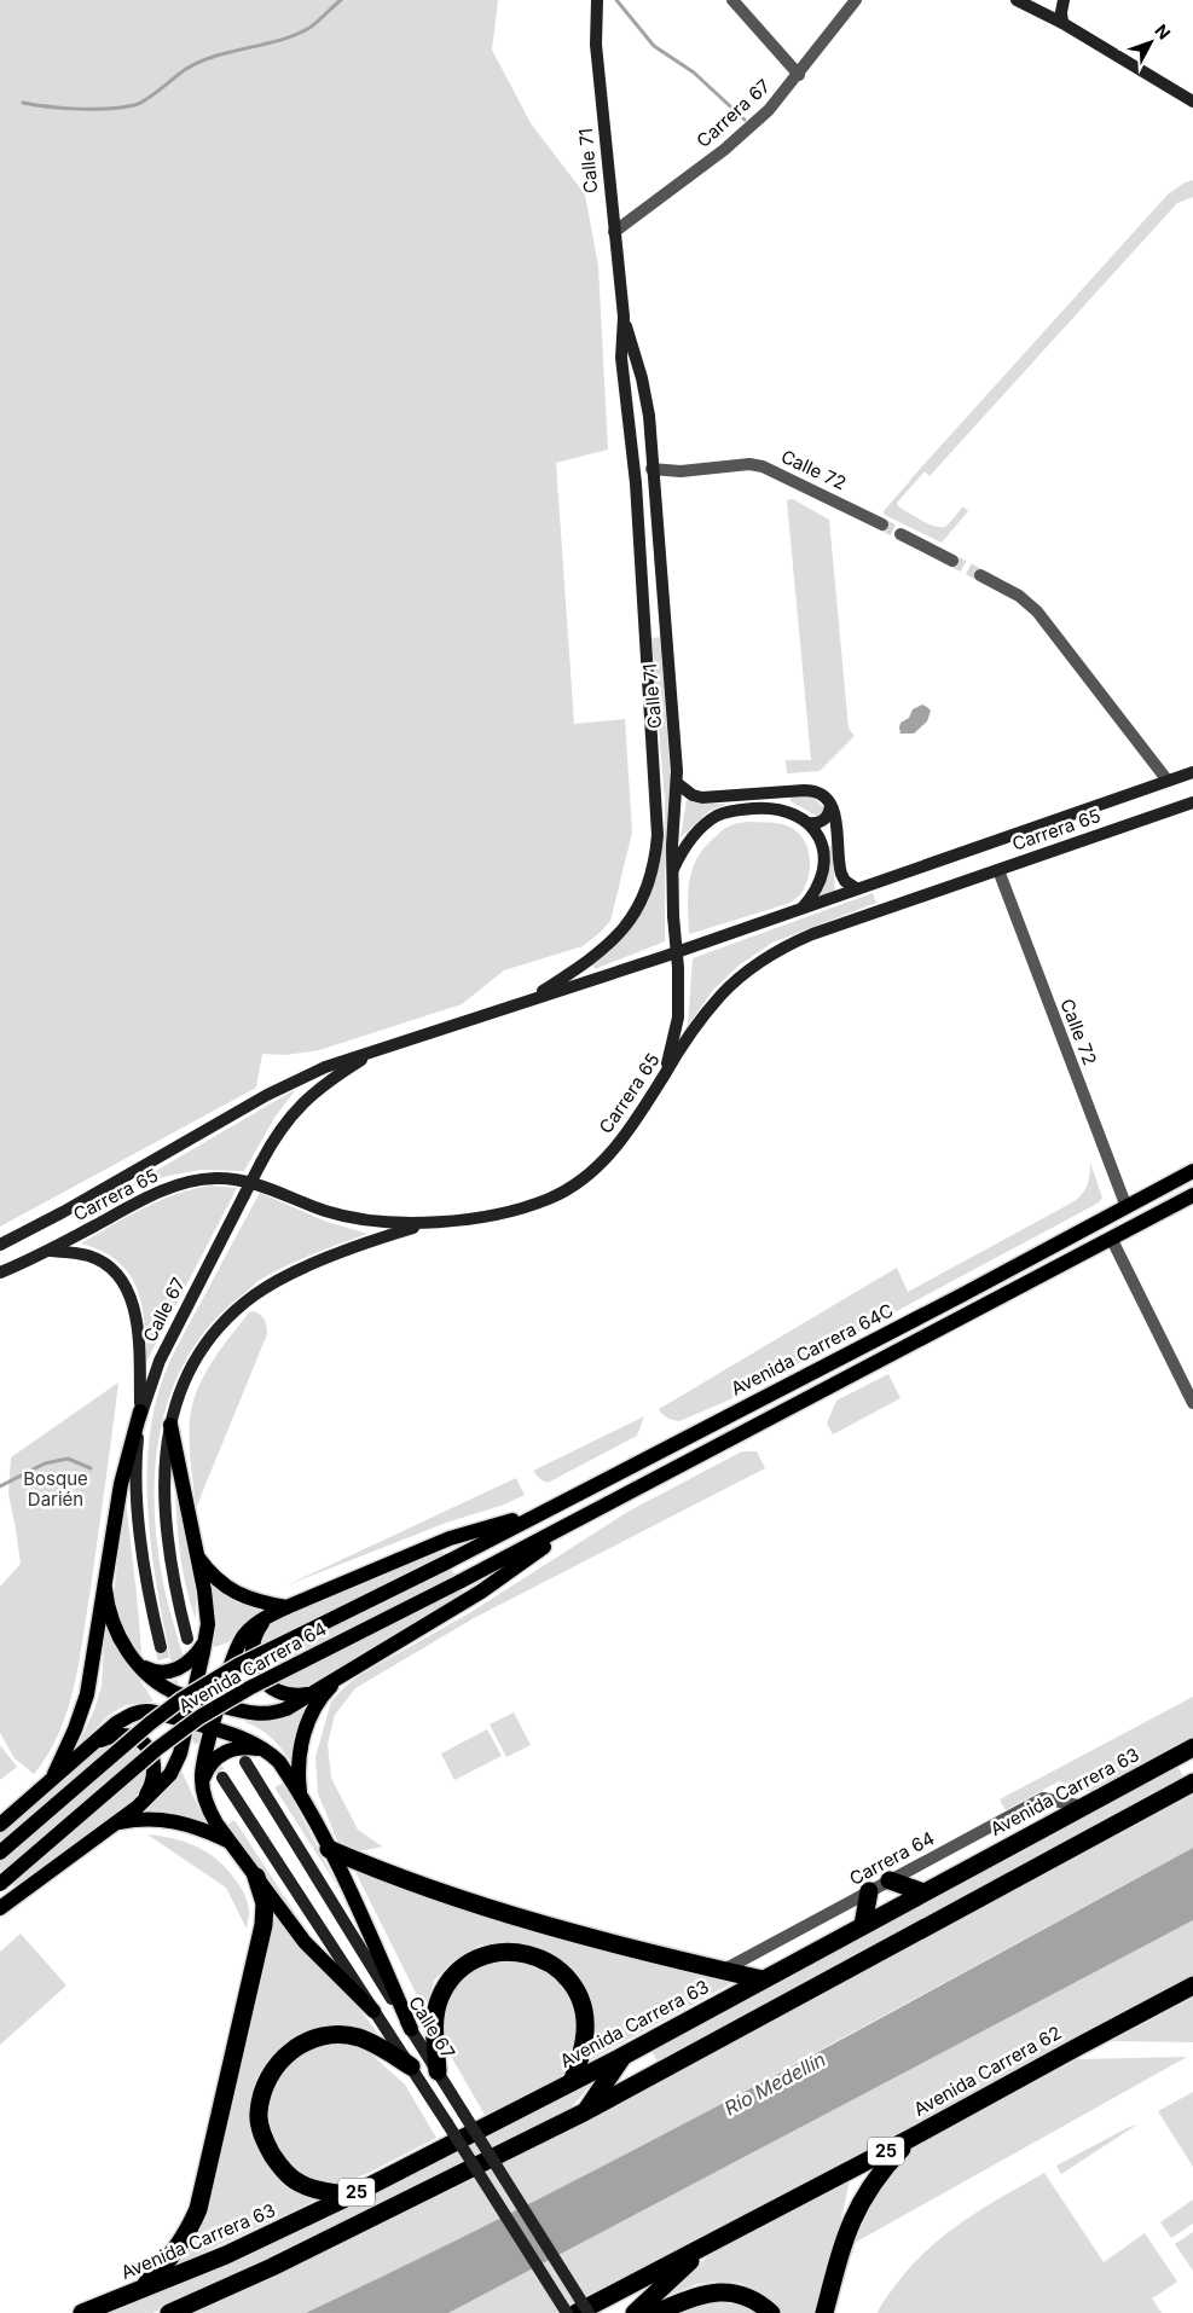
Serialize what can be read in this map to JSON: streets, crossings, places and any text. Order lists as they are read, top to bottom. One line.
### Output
{"streets":{"highway":["Avenida Carrera 63","Avenida Carrera 62","25"],"main road":["Calle 71","Carrera 65","Calle 67","Avenida Carrera 64C","Avenida Carrera 64"],"street":["Carrera 67","Calle 72","Carrera 64"]},"crossings":[["Carrera 67","Calle 71"],["Calle 71","Calle 72"],["Calle 71","Carrera 65"],["Calle 72","Carrera 65"],["Calle 72","Avenida Carrera 64C"],["Carrera 65","Calle 67"],["Avenida Carrera 64C","Avenida Carrera 64"],["Avenida Carrera 63","Carrera 64"]],"water":["Río Medellín"],"parks":["Bosque Darién"],"north":"top right"}
